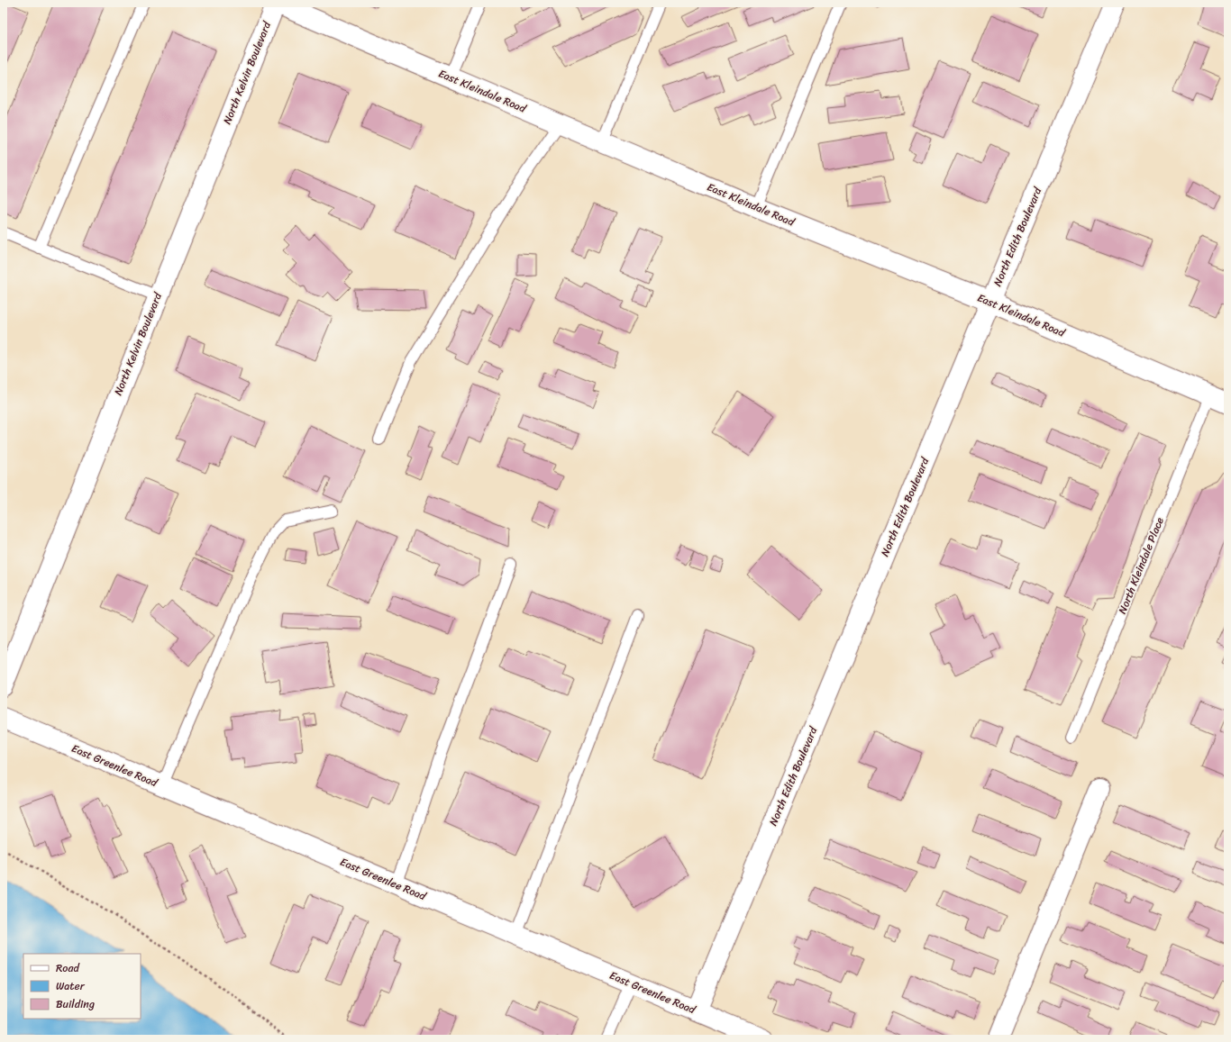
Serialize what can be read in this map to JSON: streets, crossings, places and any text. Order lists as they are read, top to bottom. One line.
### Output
{"streets":{"street":["North Kelvin Boulevard","East Kleindale Road","North Edith Boulevard","East Greenlee Road"],"lane":["North Kleindale Place"]},"crossings":[["North Kelvin Boulevard","East Kleindale Road"],["East Kleindale Road","North Edith Boulevard"],["East Kleindale Road","North Kleindale Place"],["North Edith Boulevard","East Greenlee Road"]],"legend":["Road","Water","Building"]}
